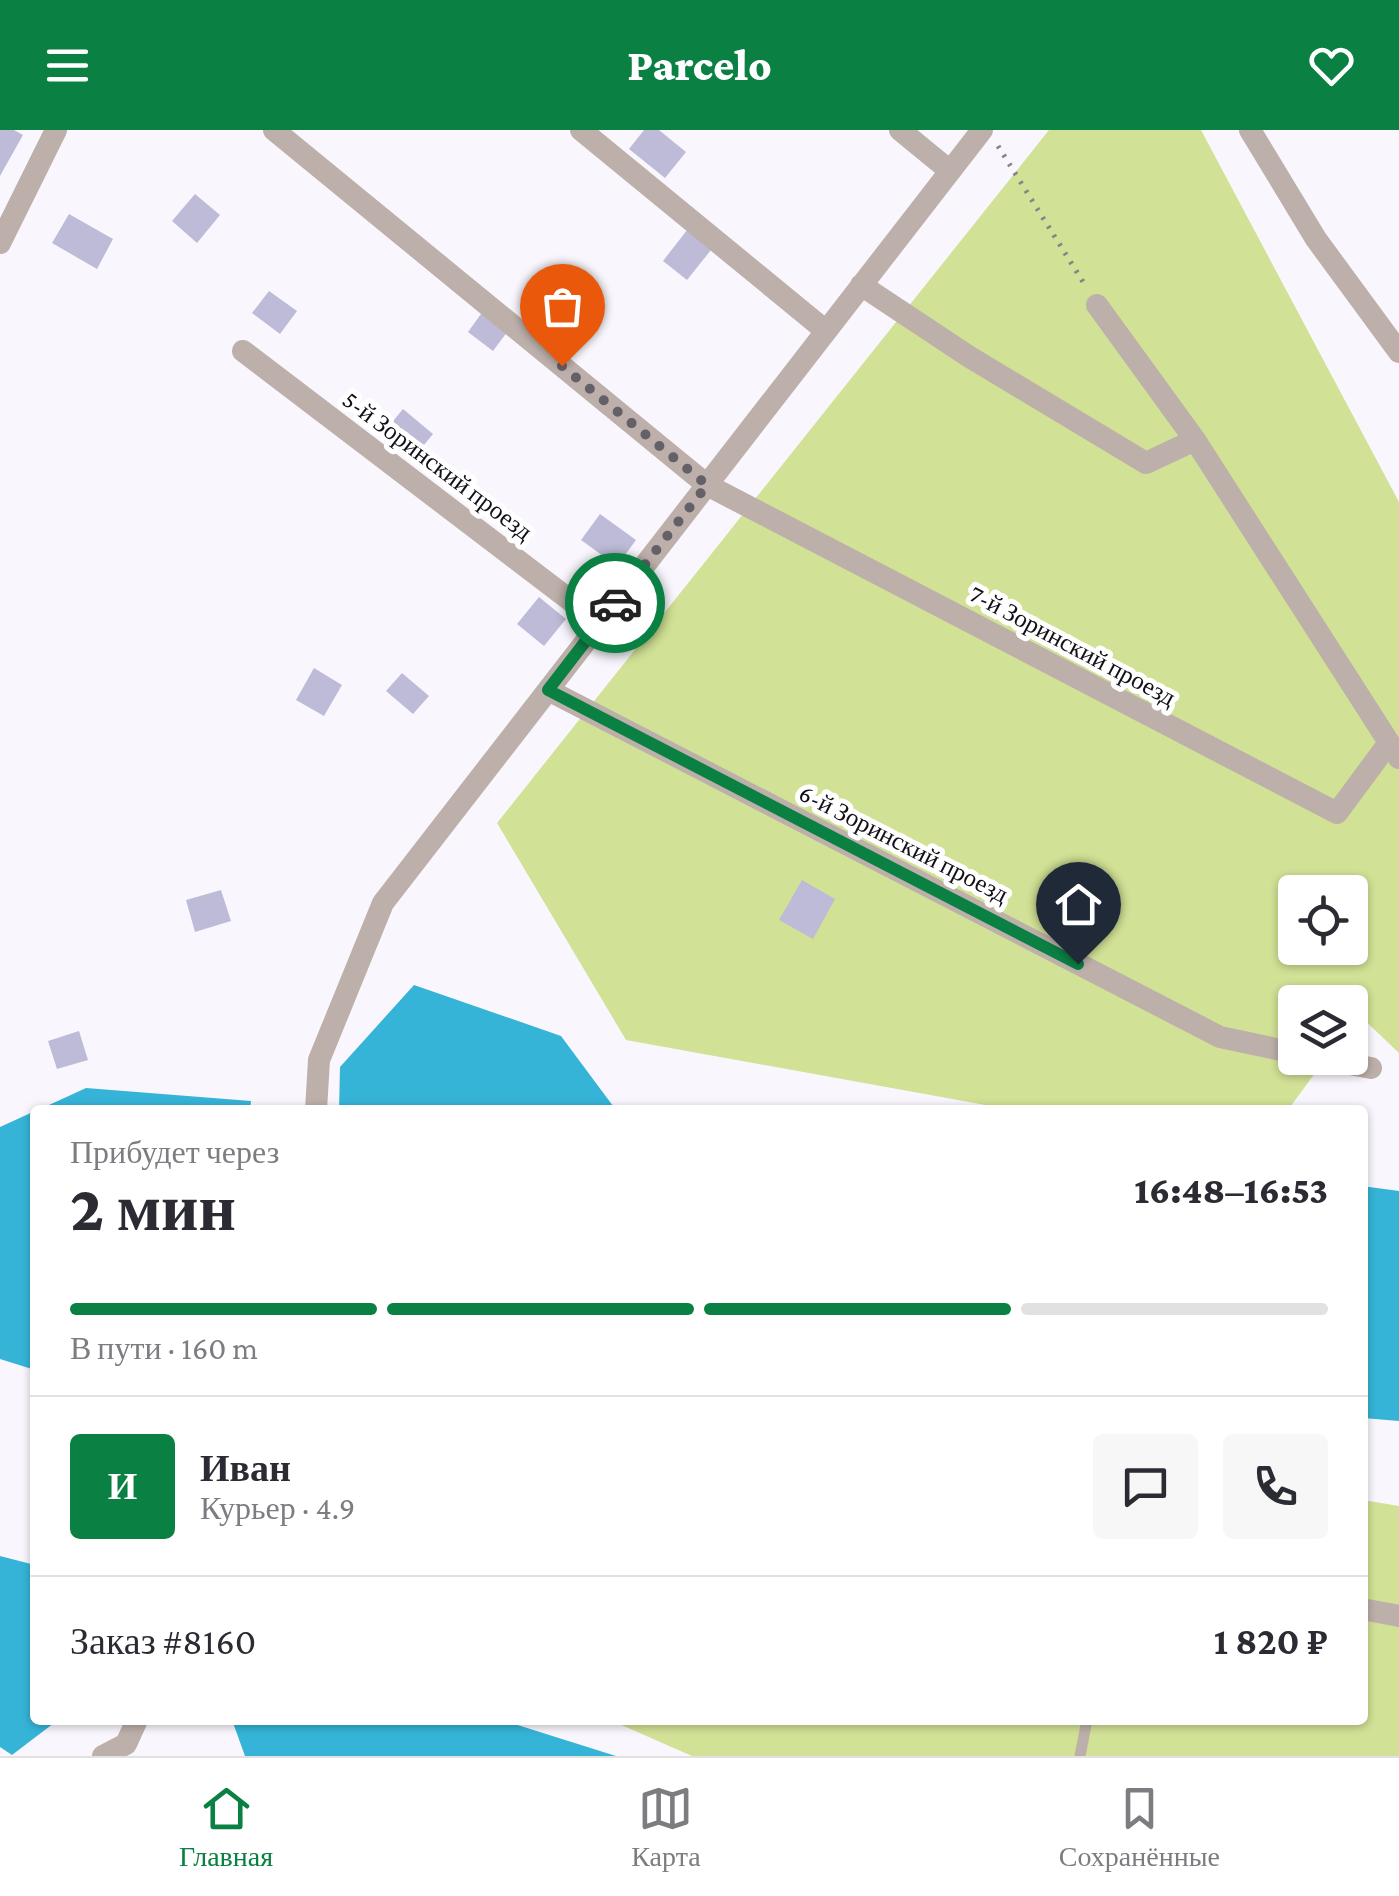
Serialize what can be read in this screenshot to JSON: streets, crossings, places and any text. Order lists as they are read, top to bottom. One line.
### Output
{"streets":{"street":["5-й Зоринский проезд","7-й Зоринский проезд","6-й Зоринский проезд"]},"page":{"header":"Parcelo","heading":["2 мин","Прибудет через","16:48–16:53"],"panel":["Иван","Курьер · 4.9","Заказ #8160","1 820 ₽"],"bar":"В пути · 160 m","round":"И","tabs":["Главная","Карта","Сохранённые"]}}
